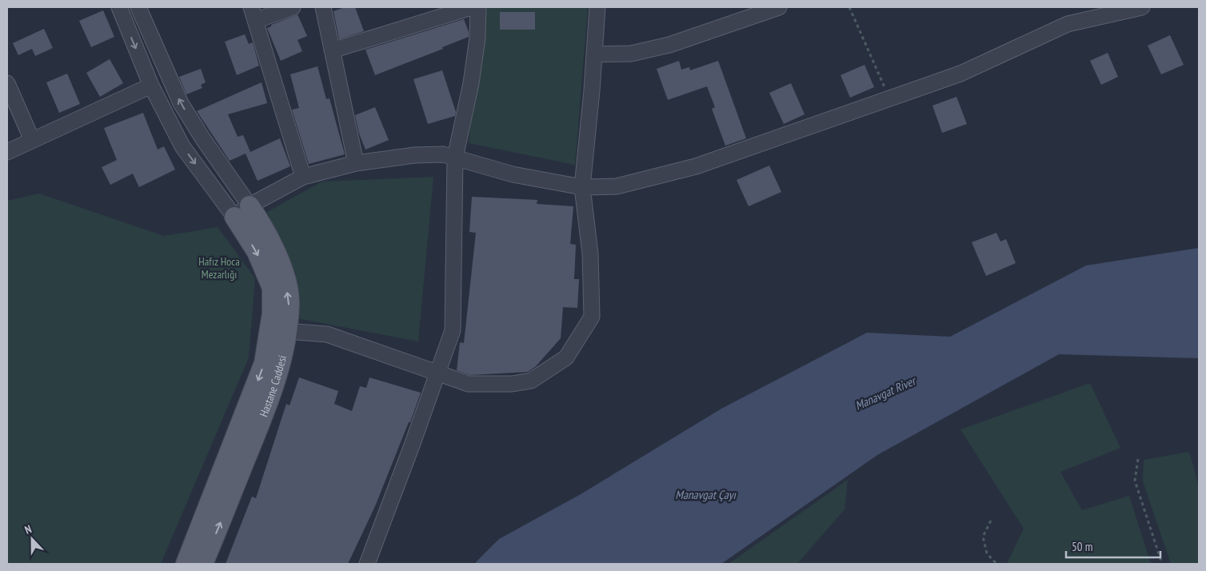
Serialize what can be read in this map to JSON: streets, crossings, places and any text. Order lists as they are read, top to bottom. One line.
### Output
{"streets":{"main road":["Hastane Caddesi"]},"water":["Manavgat River","Manavgat Çayı"],"parks":["Hafız Hoca Mezarlığı"],"scale_bar":"50 m","north":"top"}
